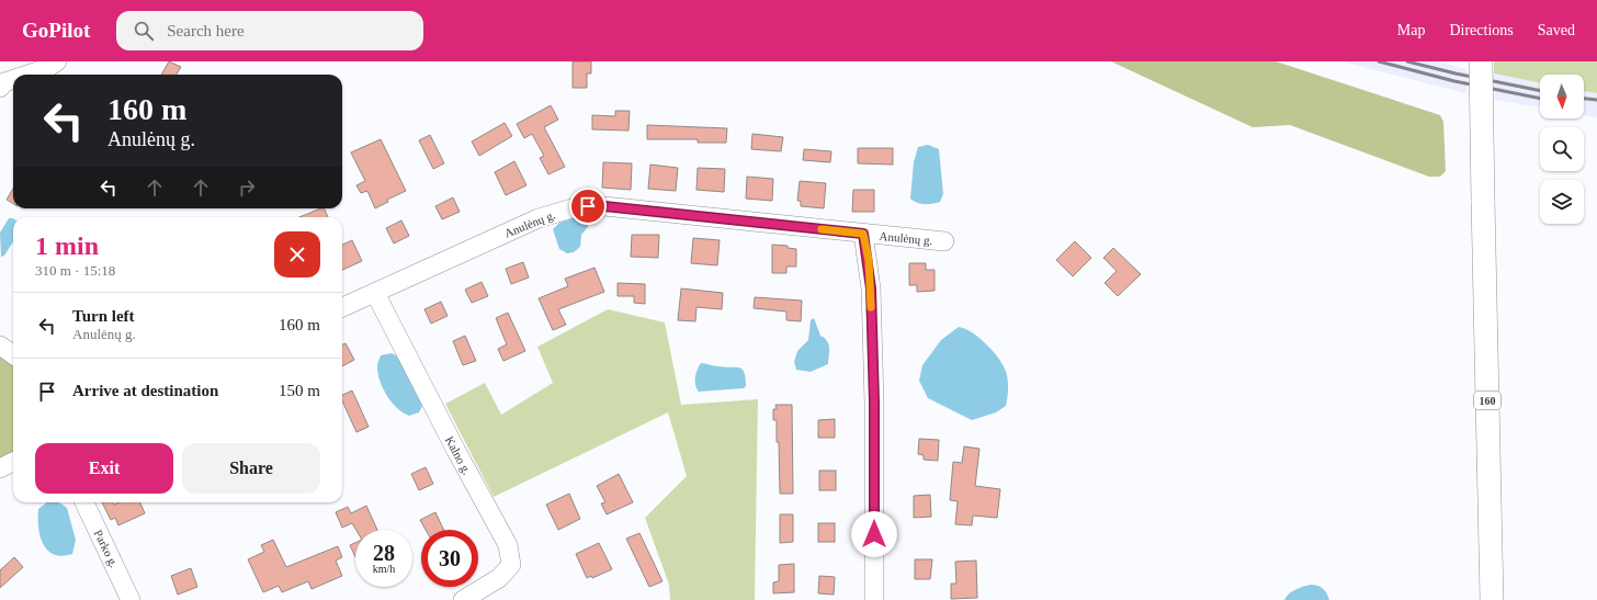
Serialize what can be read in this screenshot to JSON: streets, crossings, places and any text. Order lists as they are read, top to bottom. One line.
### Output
{"streets":{"main road":["160"],"street":["Anulėnų g.","Kalno g.","Parko g."]},"crossings":[["Anulėnų g.","Kalno g."]],"north":"bottom","page":{"header":"GoPilot","search":"Search here","nav":["Map","Directions","Saved"],"turn":["160 m","Anulėnų g."],"heading":["1 min","310 m · 15:18"],"list":[{"name":"Turn left","note":"Anulėnų g.","value":"160 m"},{"name":"Arrive at destination","value":"150 m"}],"buttons":["Exit","Share"],"speed":"28 km/h","limit":"30"}}
